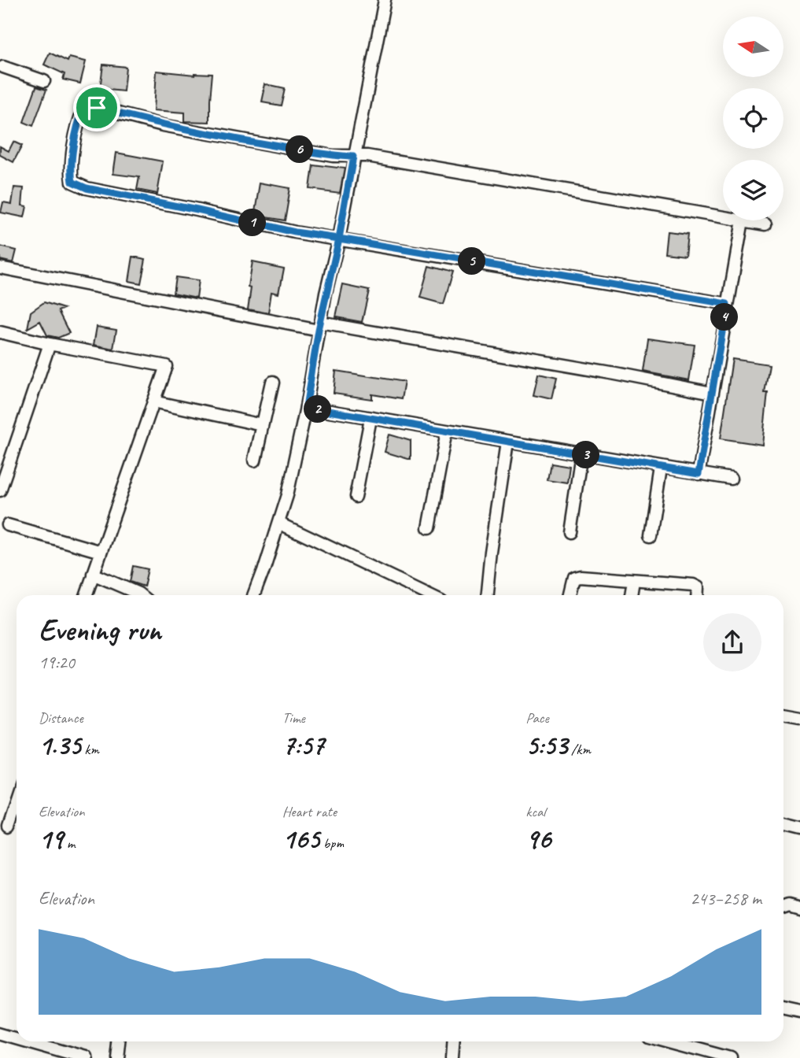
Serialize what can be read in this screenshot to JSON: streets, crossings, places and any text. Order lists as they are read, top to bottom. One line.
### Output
{"north":"left","page":{"pins":["6","1","5","4","2","3"],"heading":["Evening run","19:20"],"stats":[["Distance","1.35 km"],["Time","7:57"],["Pace","5:53 /km"],["Elevation","19 m"],["Heart rate","165 bpm"],["kcal","96"]],"chart":["Elevation","243–258 m"]}}
